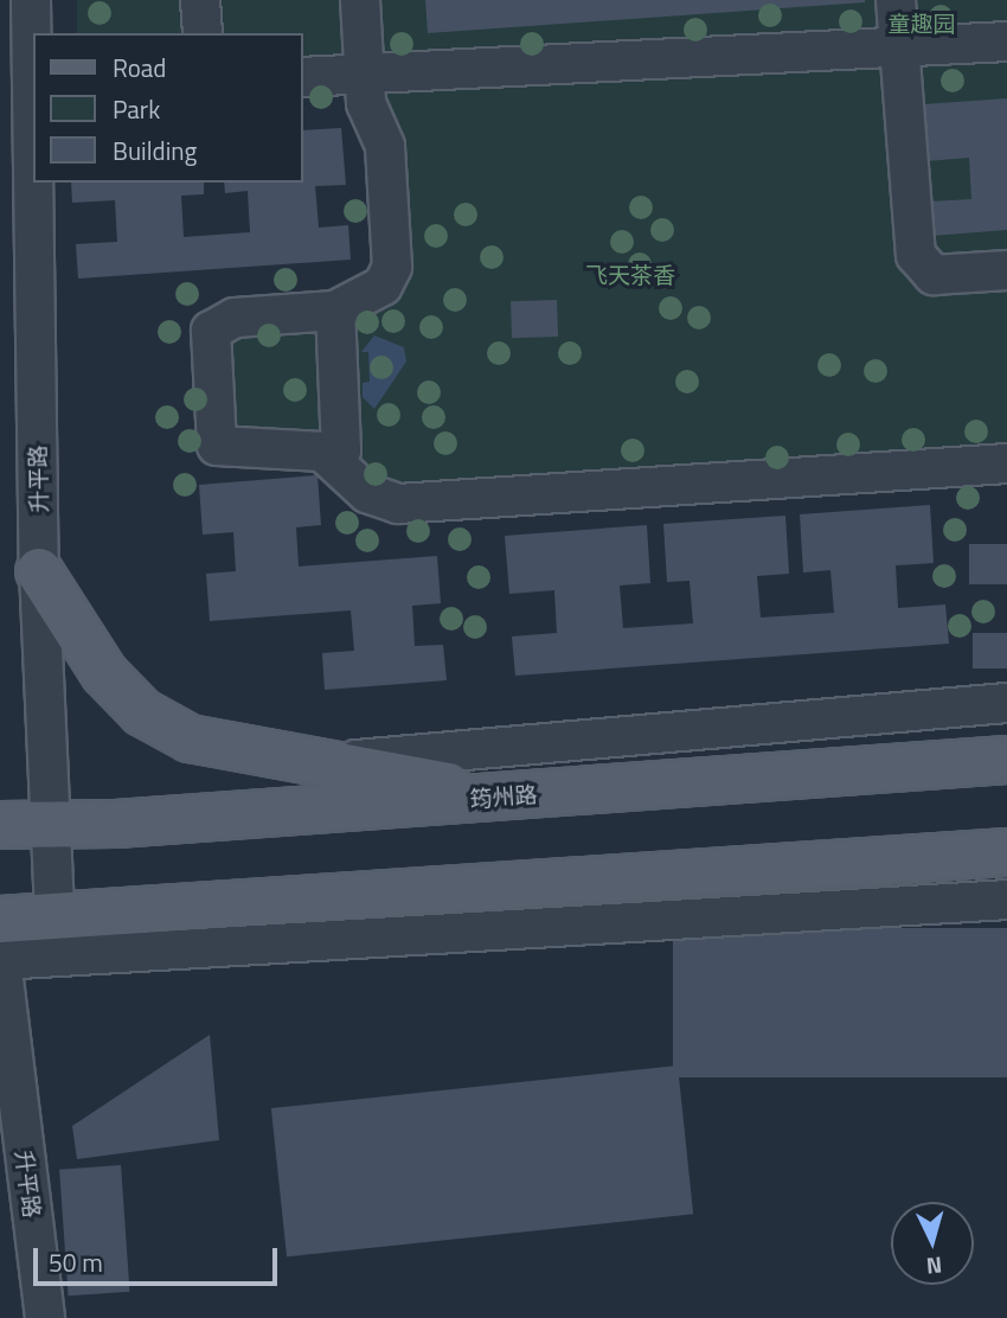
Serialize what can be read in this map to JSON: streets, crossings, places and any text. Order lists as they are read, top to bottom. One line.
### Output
{"streets":{"main road":["筠州路"],"street":["升平路"]},"crossings":[["升平路","筠州路"]],"parks":["童趣园","飞天茶香"],"legend":["Road","Park","Building"],"scale_bar":"50 m","north":"bottom"}
